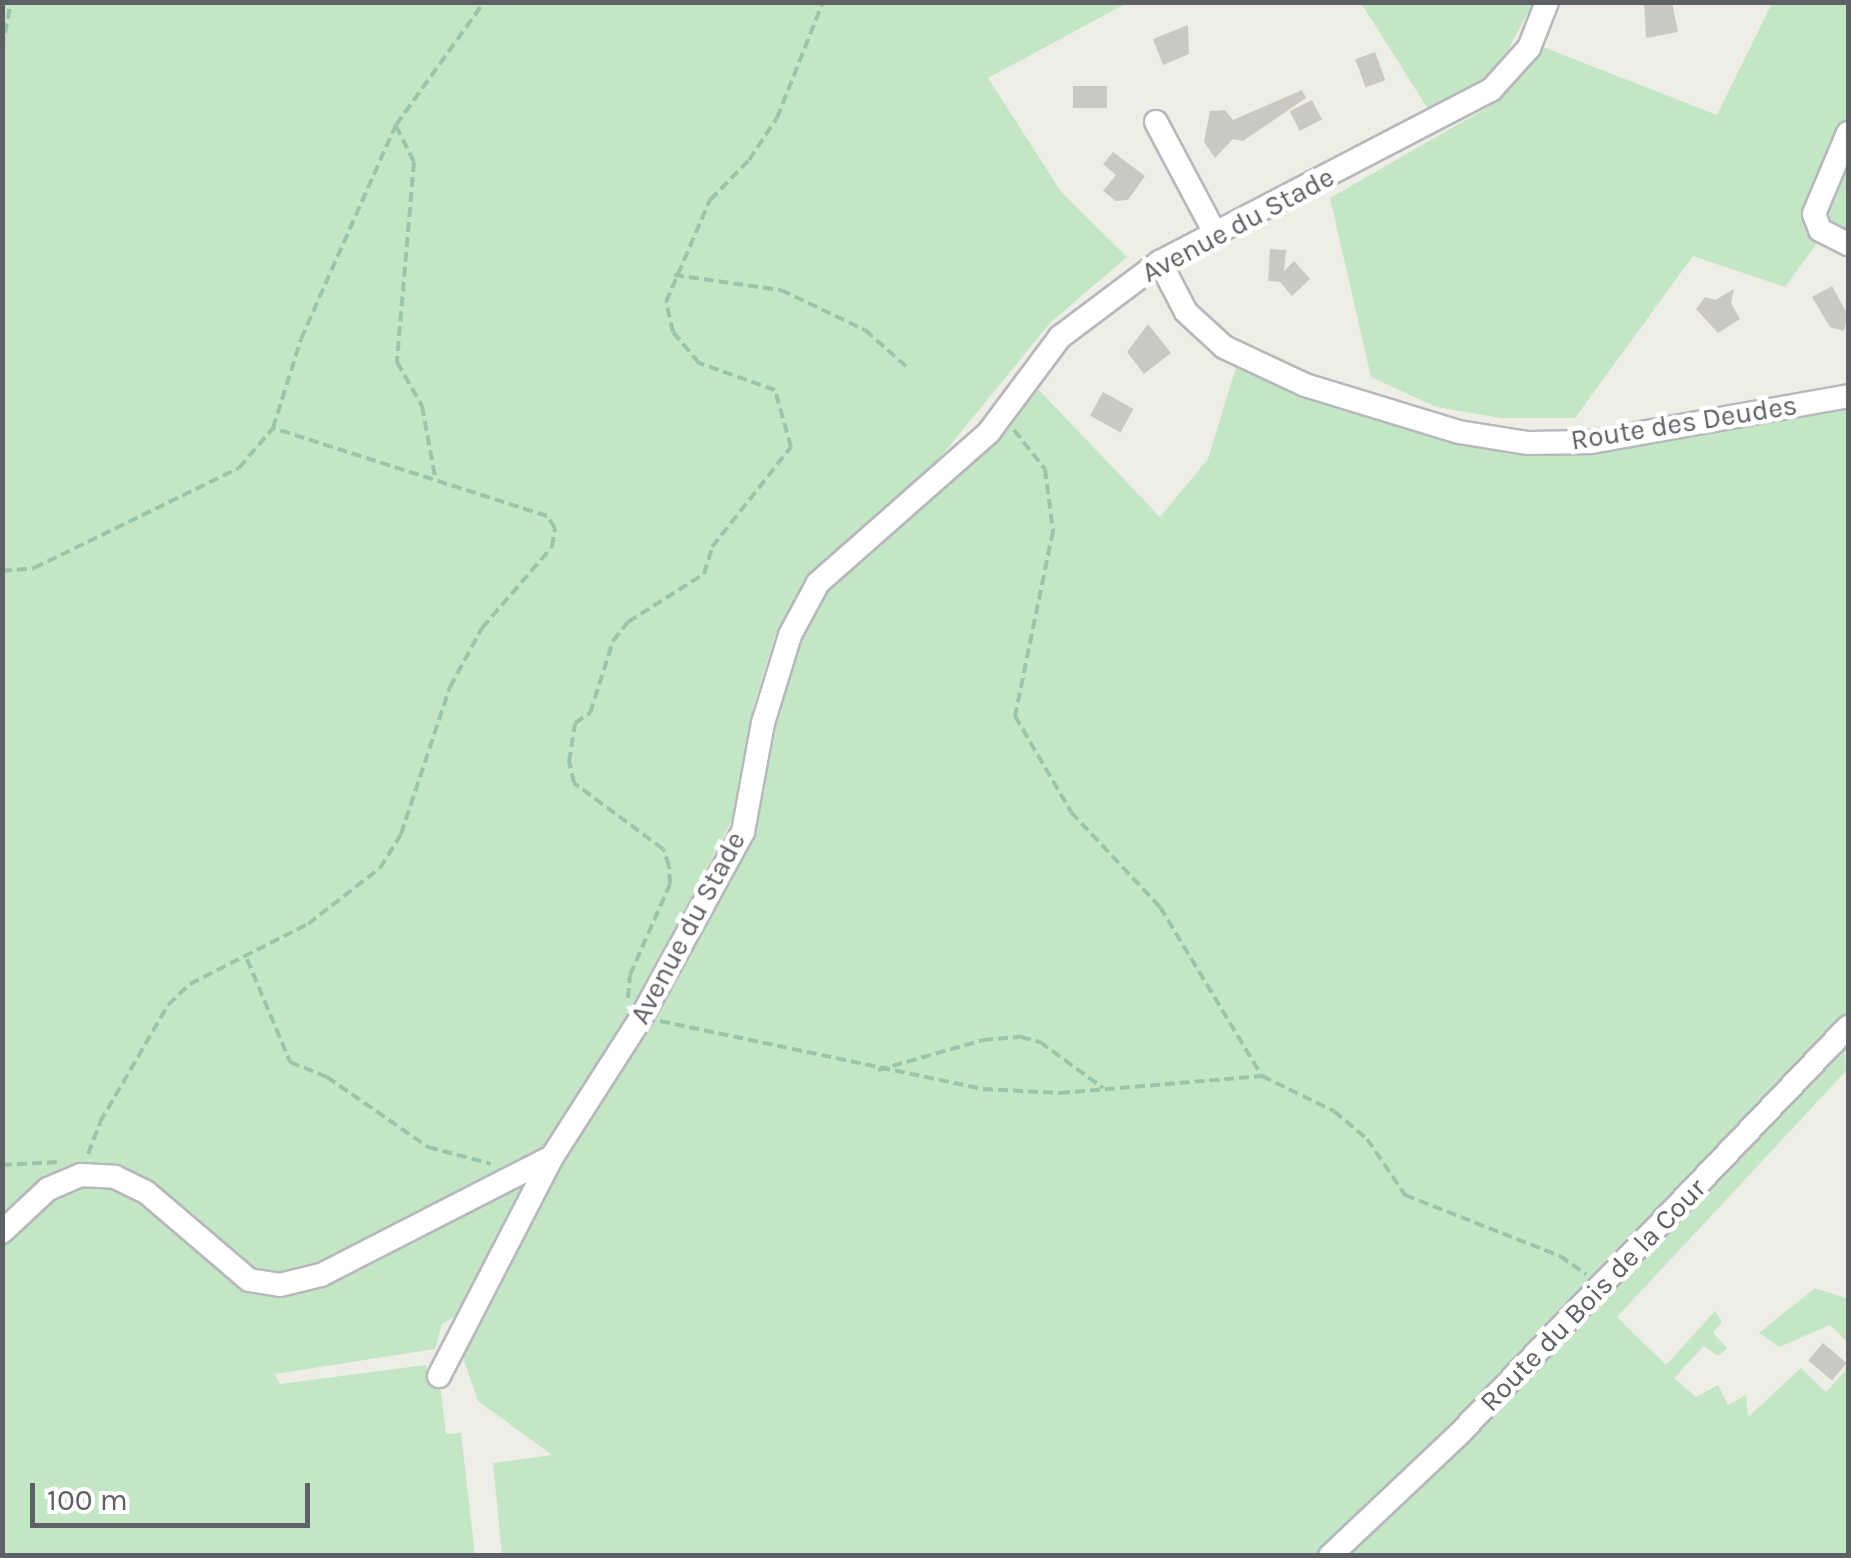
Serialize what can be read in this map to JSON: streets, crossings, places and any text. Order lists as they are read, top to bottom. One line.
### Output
{"streets":{"street":["Avenue du Stade","Route des Deudes","Route du Bois de la Cour"]},"crossings":[["Avenue du Stade","Route des Deudes"]],"scale_bar":"100 m"}
